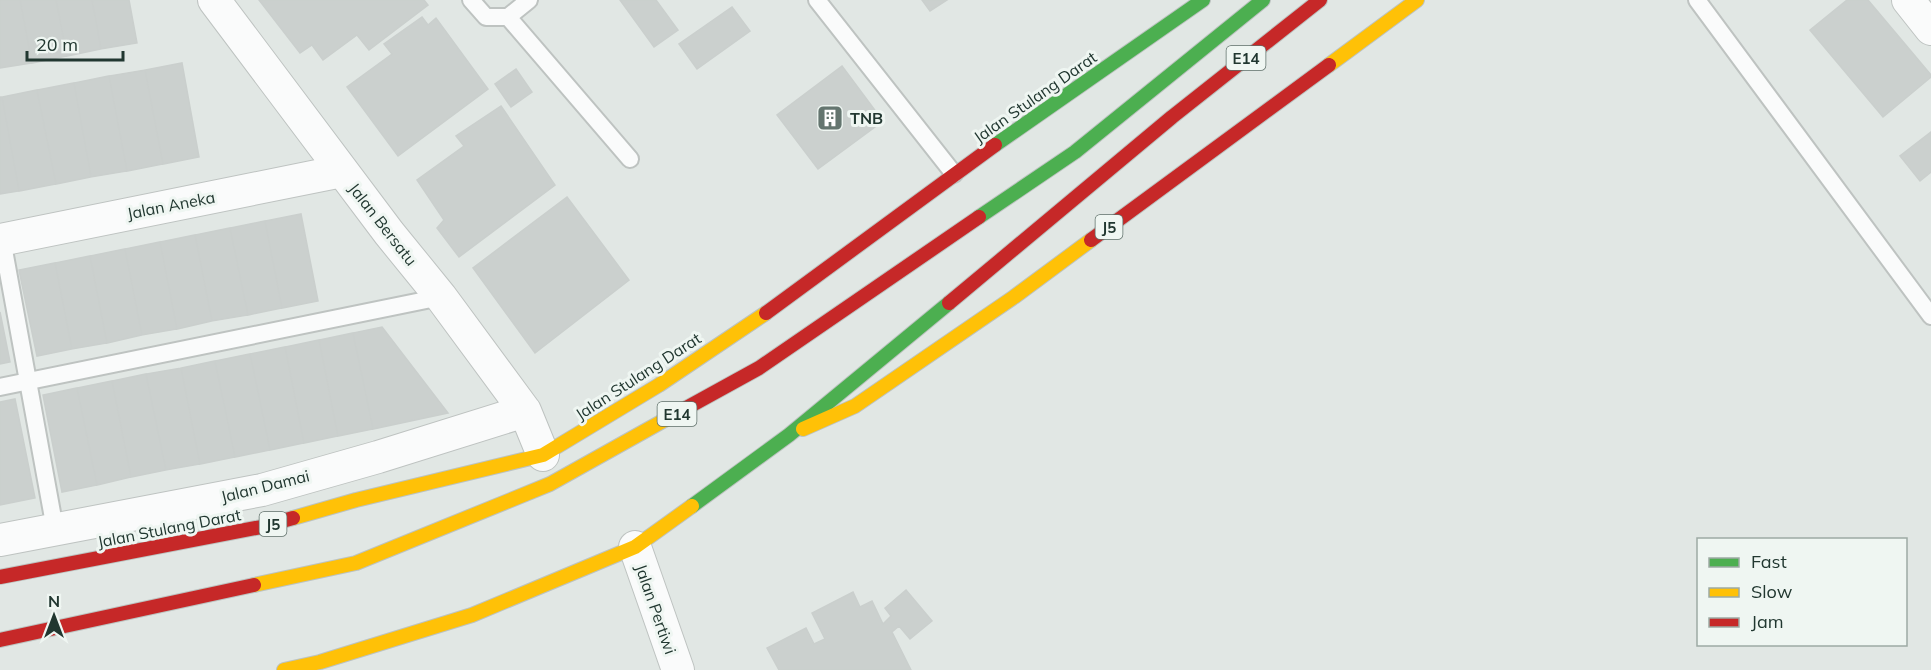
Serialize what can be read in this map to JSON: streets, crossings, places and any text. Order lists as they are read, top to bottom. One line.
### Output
{"streets":{"main road":["E14","Jalan Stulang Darat","J5"],"street":["Jalan Aneka","Jalan Bersatu","Jalan Damai","Jalan Pertiwi"]},"crossings":[["E14","J5"],["E14","Jalan Pertiwi"],["Jalan Stulang Darat","Jalan Bersatu"],["Jalan Aneka","Jalan Bersatu"],["Jalan Bersatu","Jalan Damai"]],"places":{"building":["TNB"]},"legend":["Fast","Slow","Jam"],"scale_bar":"20 m","north":"top"}
